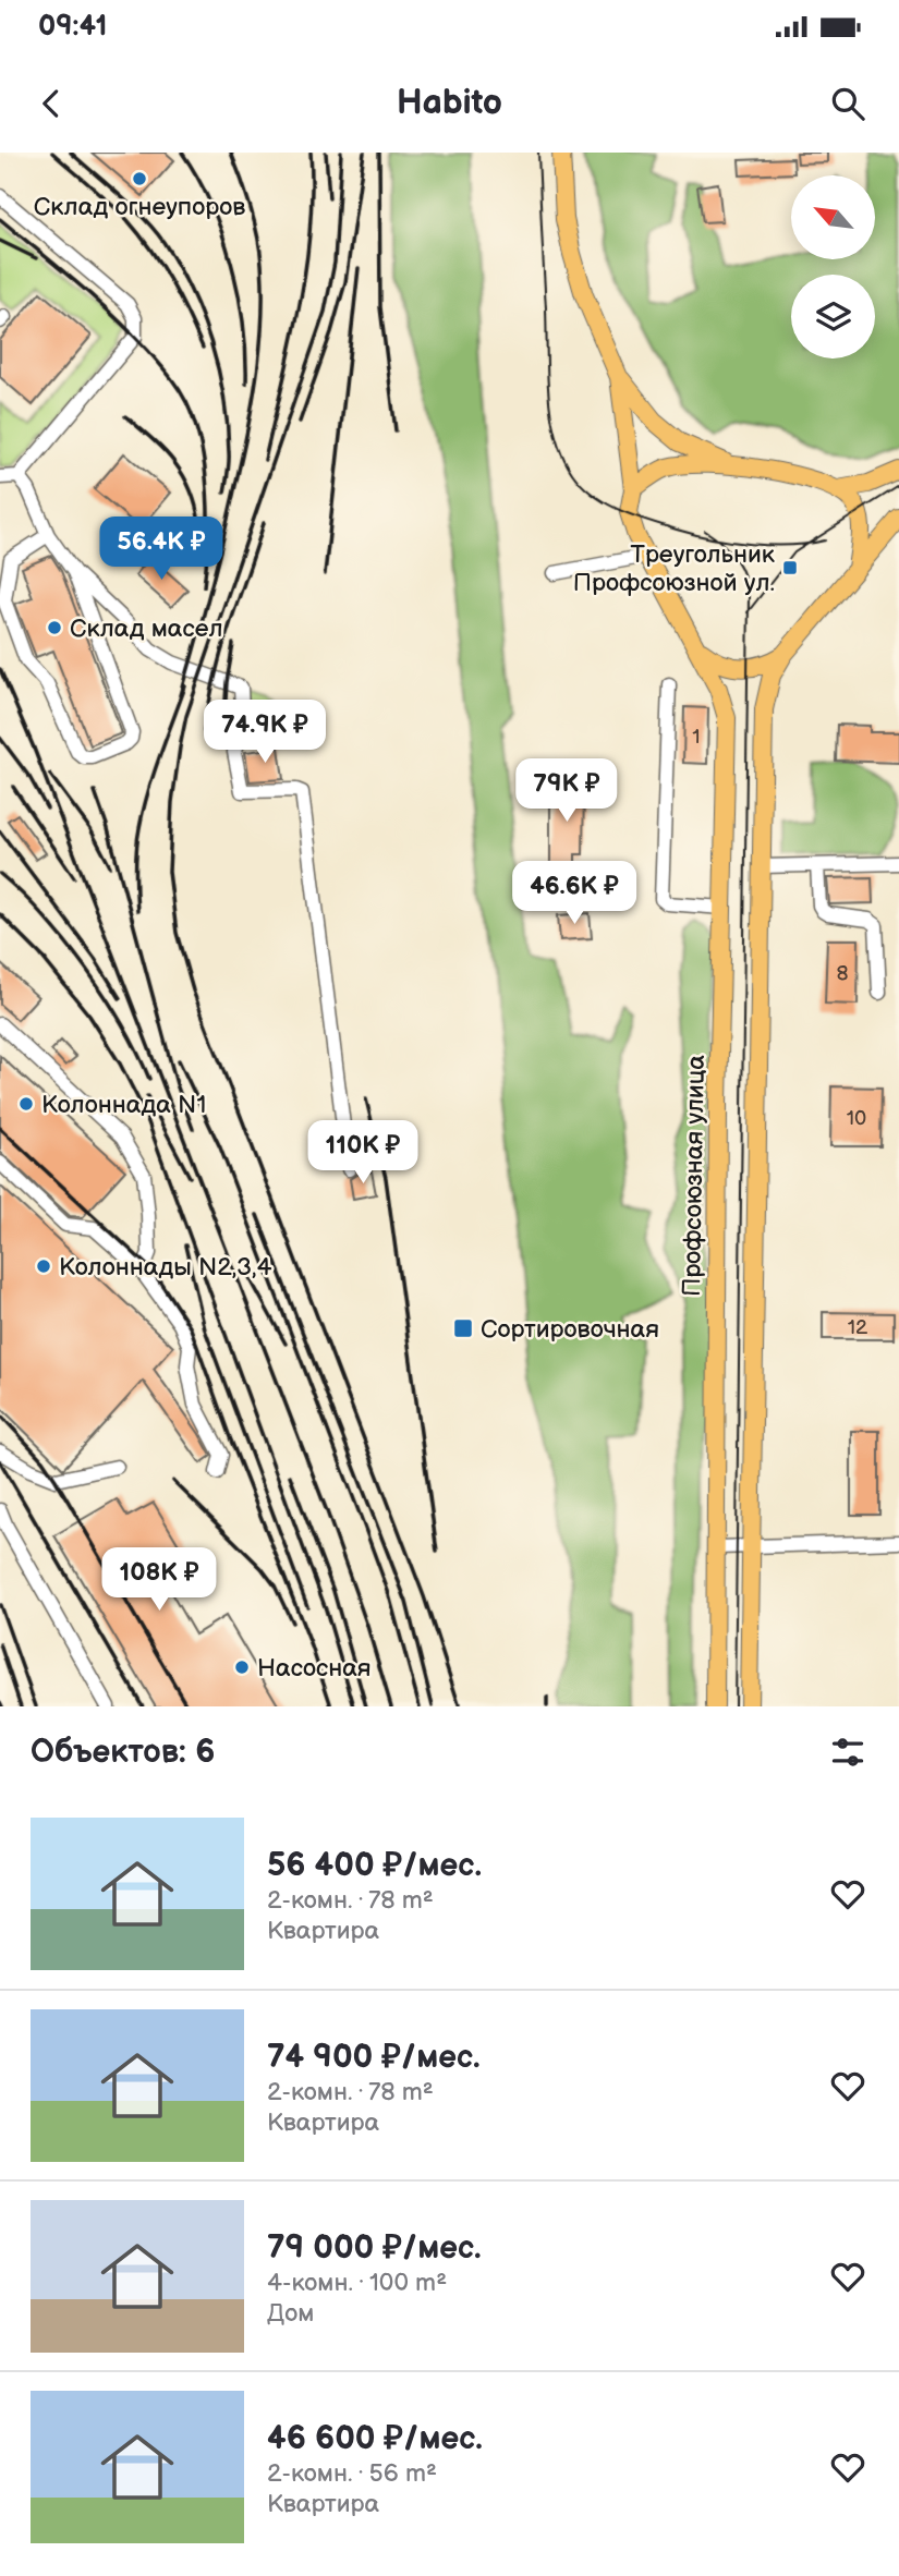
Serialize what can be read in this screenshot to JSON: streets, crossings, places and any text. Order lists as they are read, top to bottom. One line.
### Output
{"streets":{"main road":["Профсоюзная улица"]},"places":{"other":["Склад огнеупоров","Склад масел","Колоннада N1","Колоннады N2,3,4","Насосная"],"transit":["Треугольник Профсоюзной ул.","Сортировочная"]},"house_numbers":["1","8","10","12"],"north":"top left","page":{"status":"09:41","header":"Habito","price":["56.4K ₽","74.9K ₽","79K ₽","46.6K ₽","110K ₽","108K ₽"],"heading":"Объектов: 6","list":[{"name":"56 400 ₽/мес.","note":"2-комн. · 78 m² · Квартира"},{"name":"74 900 ₽/мес.","note":"2-комн. · 78 m² · Квартира"},{"name":"79 000 ₽/мес.","note":"4-комн. · 100 m² · Дом"},{"name":"46 600 ₽/мес.","note":"2-комн. · 56 m² · Квартира"}]}}
